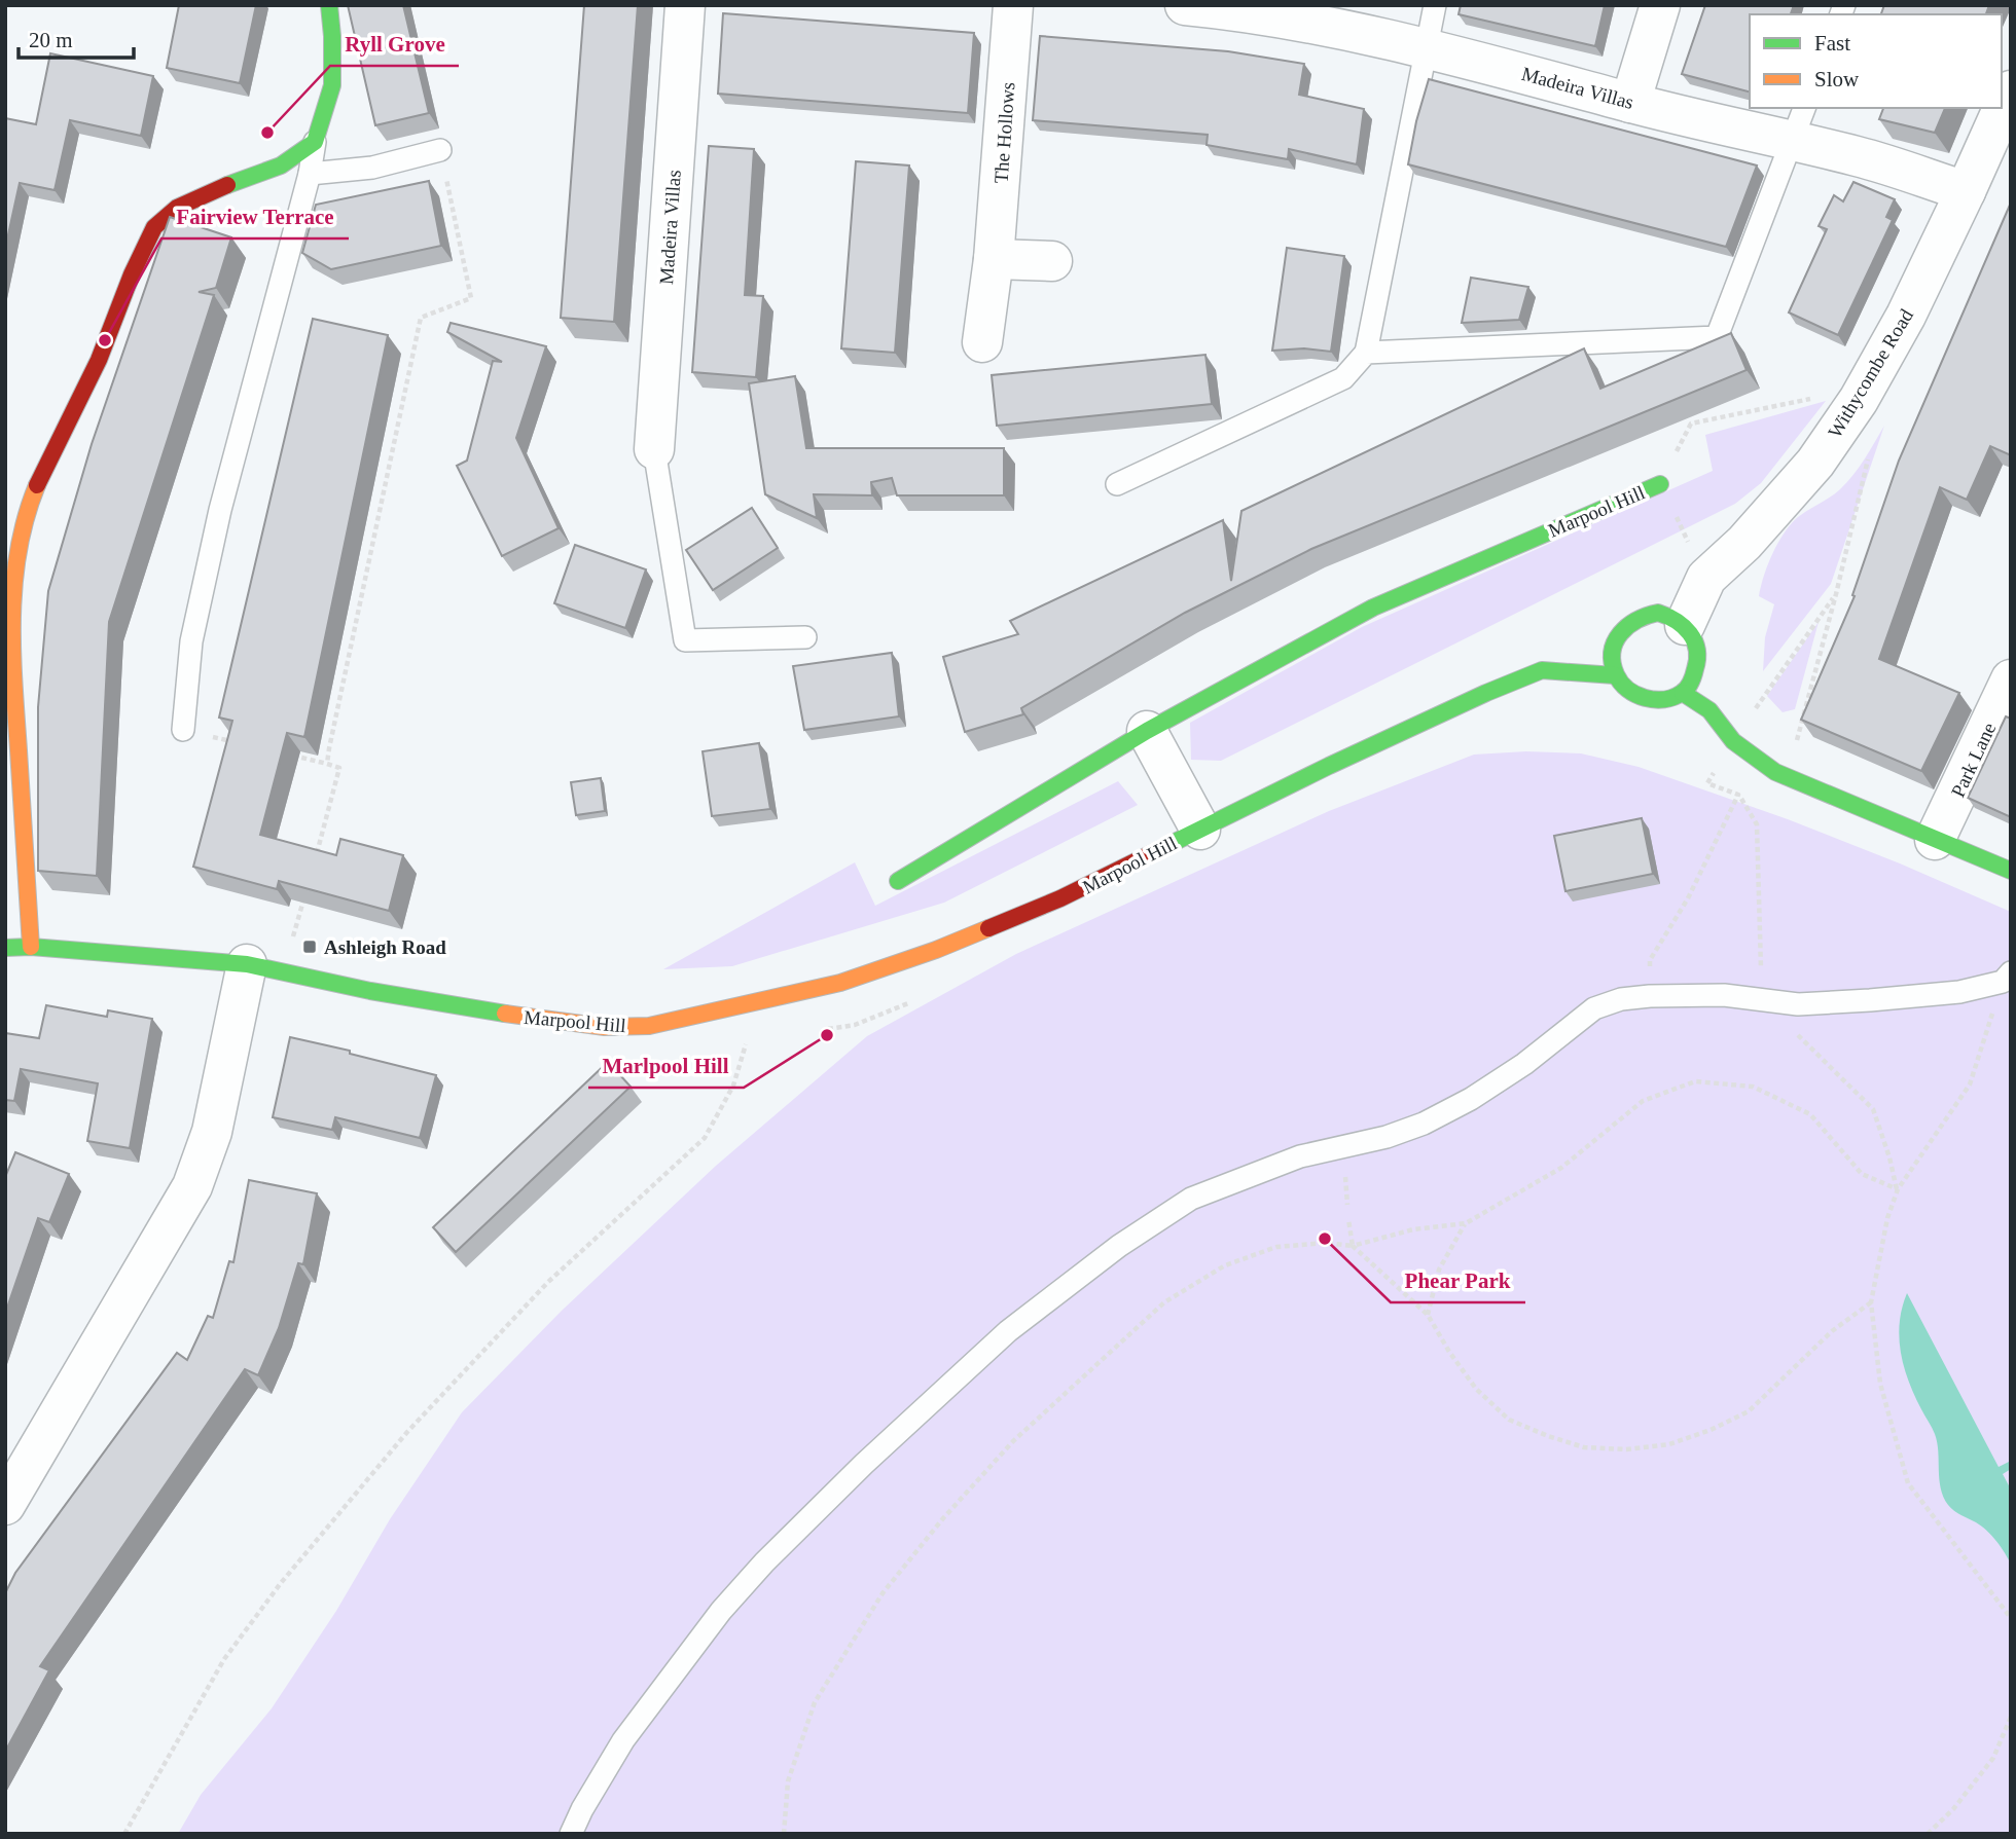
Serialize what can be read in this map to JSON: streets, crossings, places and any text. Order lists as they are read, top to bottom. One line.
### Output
{"streets":{"street":["Madeira Villas","The Hollows","Withycombe Road","Marpool Hill","Park Lane"]},"crossings":[["Madeira Villas","Withycombe Road"],["Withycombe Road","Marpool Hill"]],"places":{"other":["Ryll Grove","Fairview Terrace","Marlpool Hill","Phear Park"],"transit":["Ashleigh Road"]},"legend":["Fast","Slow"],"scale_bar":"20 m"}
